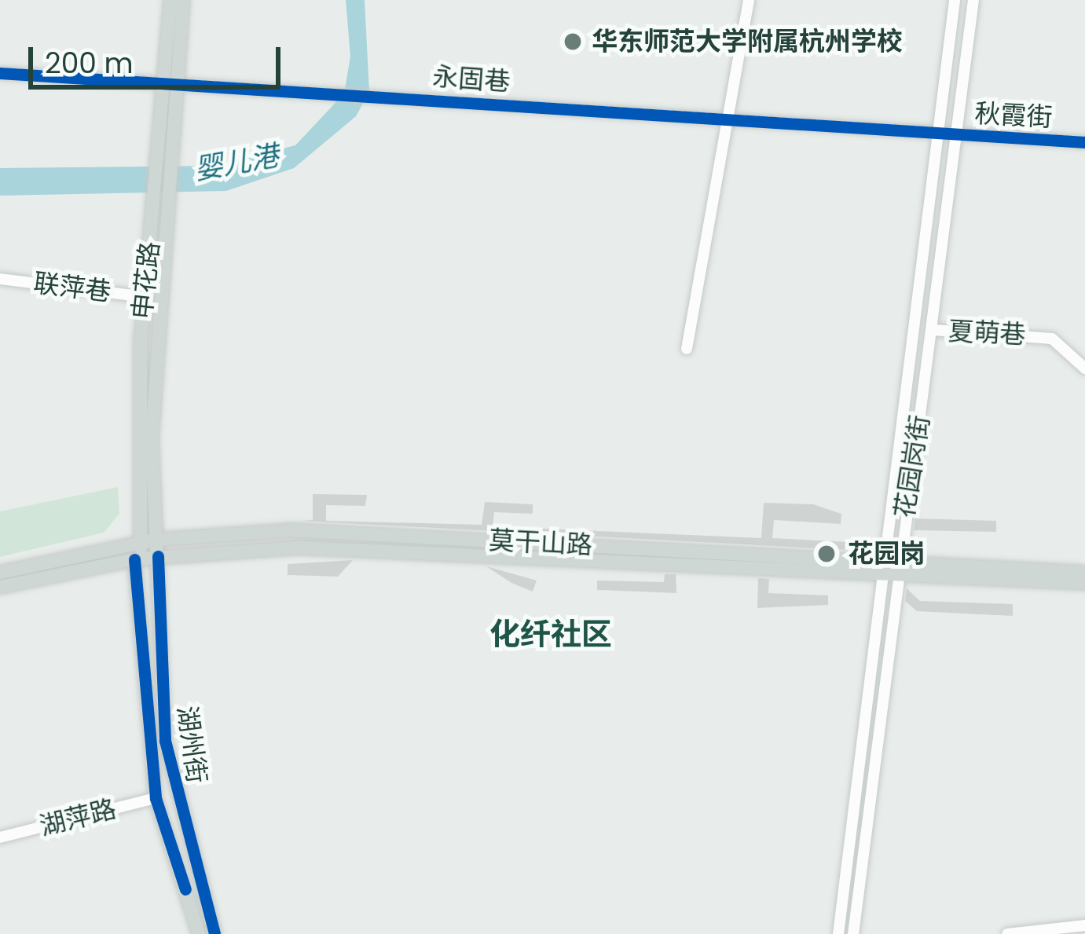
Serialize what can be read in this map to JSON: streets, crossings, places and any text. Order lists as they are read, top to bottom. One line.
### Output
{"streets":{"main road":["申花路","莫干山路","湖州街"],"street":["永固巷","秋霞街","联萍巷","夏萌巷","花园岗街","湖萍路"]},"crossings":[["永固巷","秋霞街"],["永固巷","申花路"],["永固巷","花园岗街"],["秋霞街","花园岗街"],["申花路","联萍巷"],["申花路","莫干山路"],["申花路","湖州街"],["夏萌巷","花园岗街"],["花园岗街","莫干山路"],["莫干山路","湖州街"],["湖州街","湖萍路"]],"districts":["化纤社区"],"water":["婴儿港"],"places":["华东师范大学附属杭州学校","花园岗"],"scale_bar":"200 m"}
